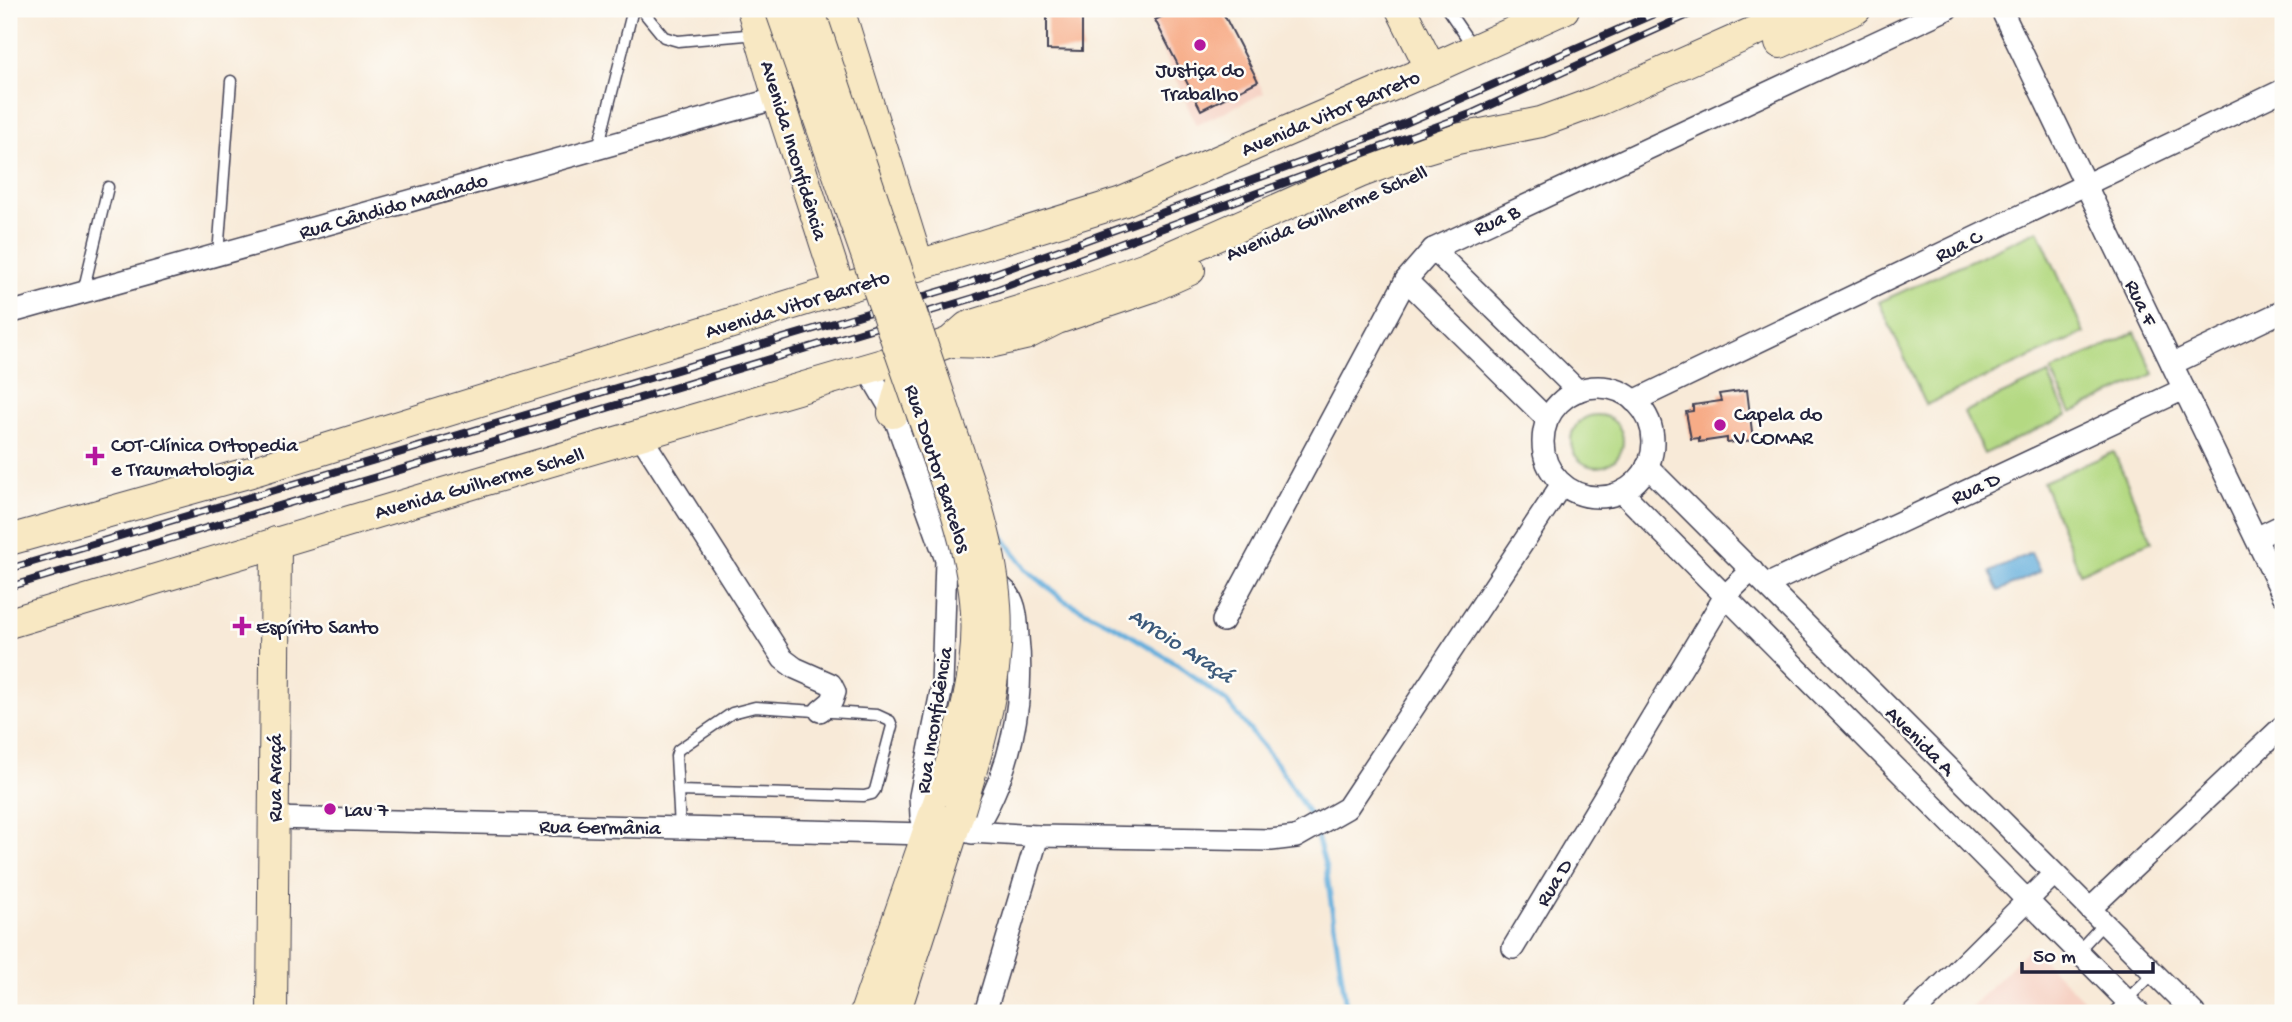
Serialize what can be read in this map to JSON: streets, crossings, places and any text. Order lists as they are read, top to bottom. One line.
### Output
{"streets":{"main road":["Avenida Vitor Barreto","Avenida Inconfidência","Avenida Guilherme Schell","Rua Doutor Barcelos","Rua Araçá"],"street":["Rua Cândido Machado","Rua B","Rua C","Rua F","Rua D","Rua Inconfidência","Avenida A","Rua Germânia"]},"crossings":[["Avenida Vitor Barreto","Avenida Inconfidência"],["Avenida Inconfidência","Rua Cândido Machado"],["Avenida Inconfidência","Rua Doutor Barcelos"],["Avenida Guilherme Schell","Rua Inconfidência"],["Avenida Guilherme Schell","Rua Araçá"],["Rua C","Rua F"],["Rua C","Avenida A"],["Rua C","Rua Germânia"],["Rua F","Rua D"],["Rua Doutor Barcelos","Rua Inconfidência"],["Rua Doutor Barcelos","Rua Germânia"],["Rua D","Avenida A"],["Rua Inconfidência","Rua Germânia"],["Avenida A","Rua Germânia"],["Rua Araçá","Rua Germânia"]],"water":["Arroio Araçá"],"places":{"other":["Justiça do Trabalho","Capela do V COMAR","Lav 7"],"health":["COT-Clínica Ortopedia e Traumatologia","Espírito Santo"]},"scale_bar":"50 m"}
